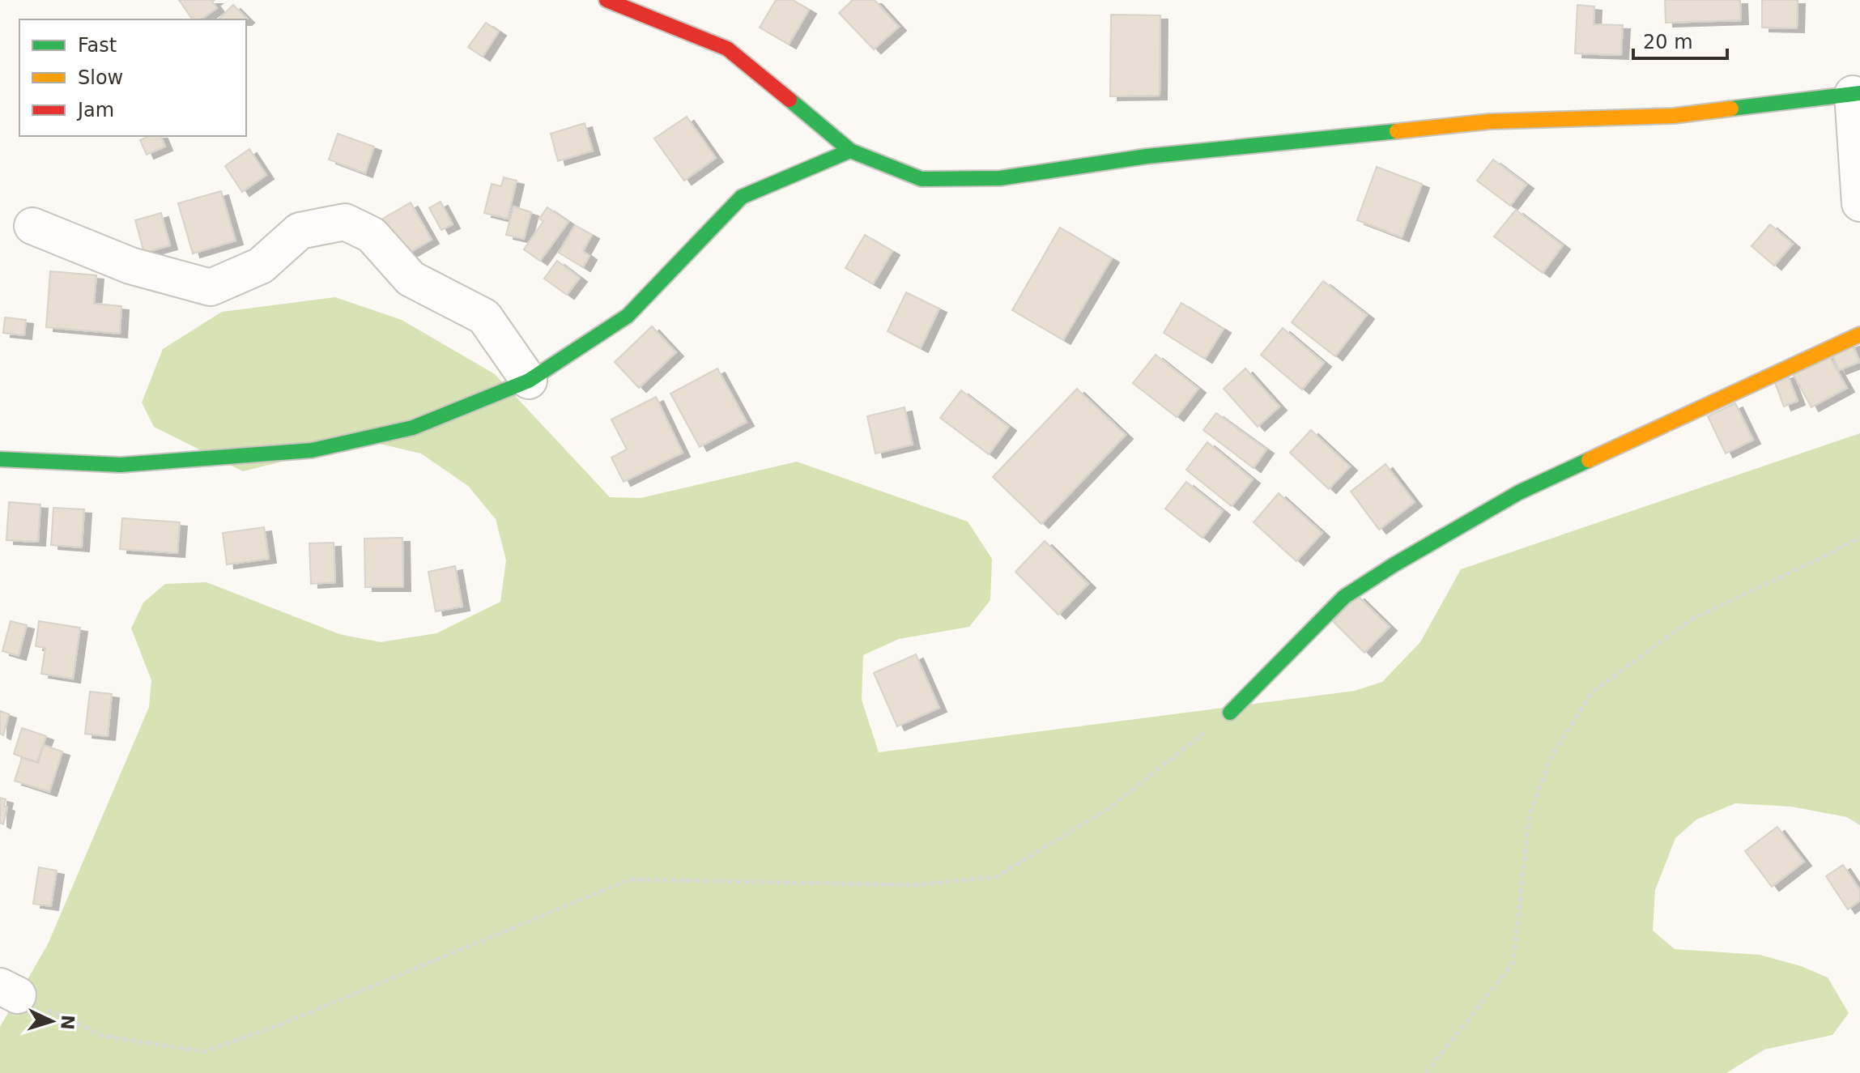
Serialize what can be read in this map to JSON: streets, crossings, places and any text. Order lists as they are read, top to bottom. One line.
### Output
{"legend":["Fast","Slow","Jam"],"scale_bar":"20 m","north":"right"}
